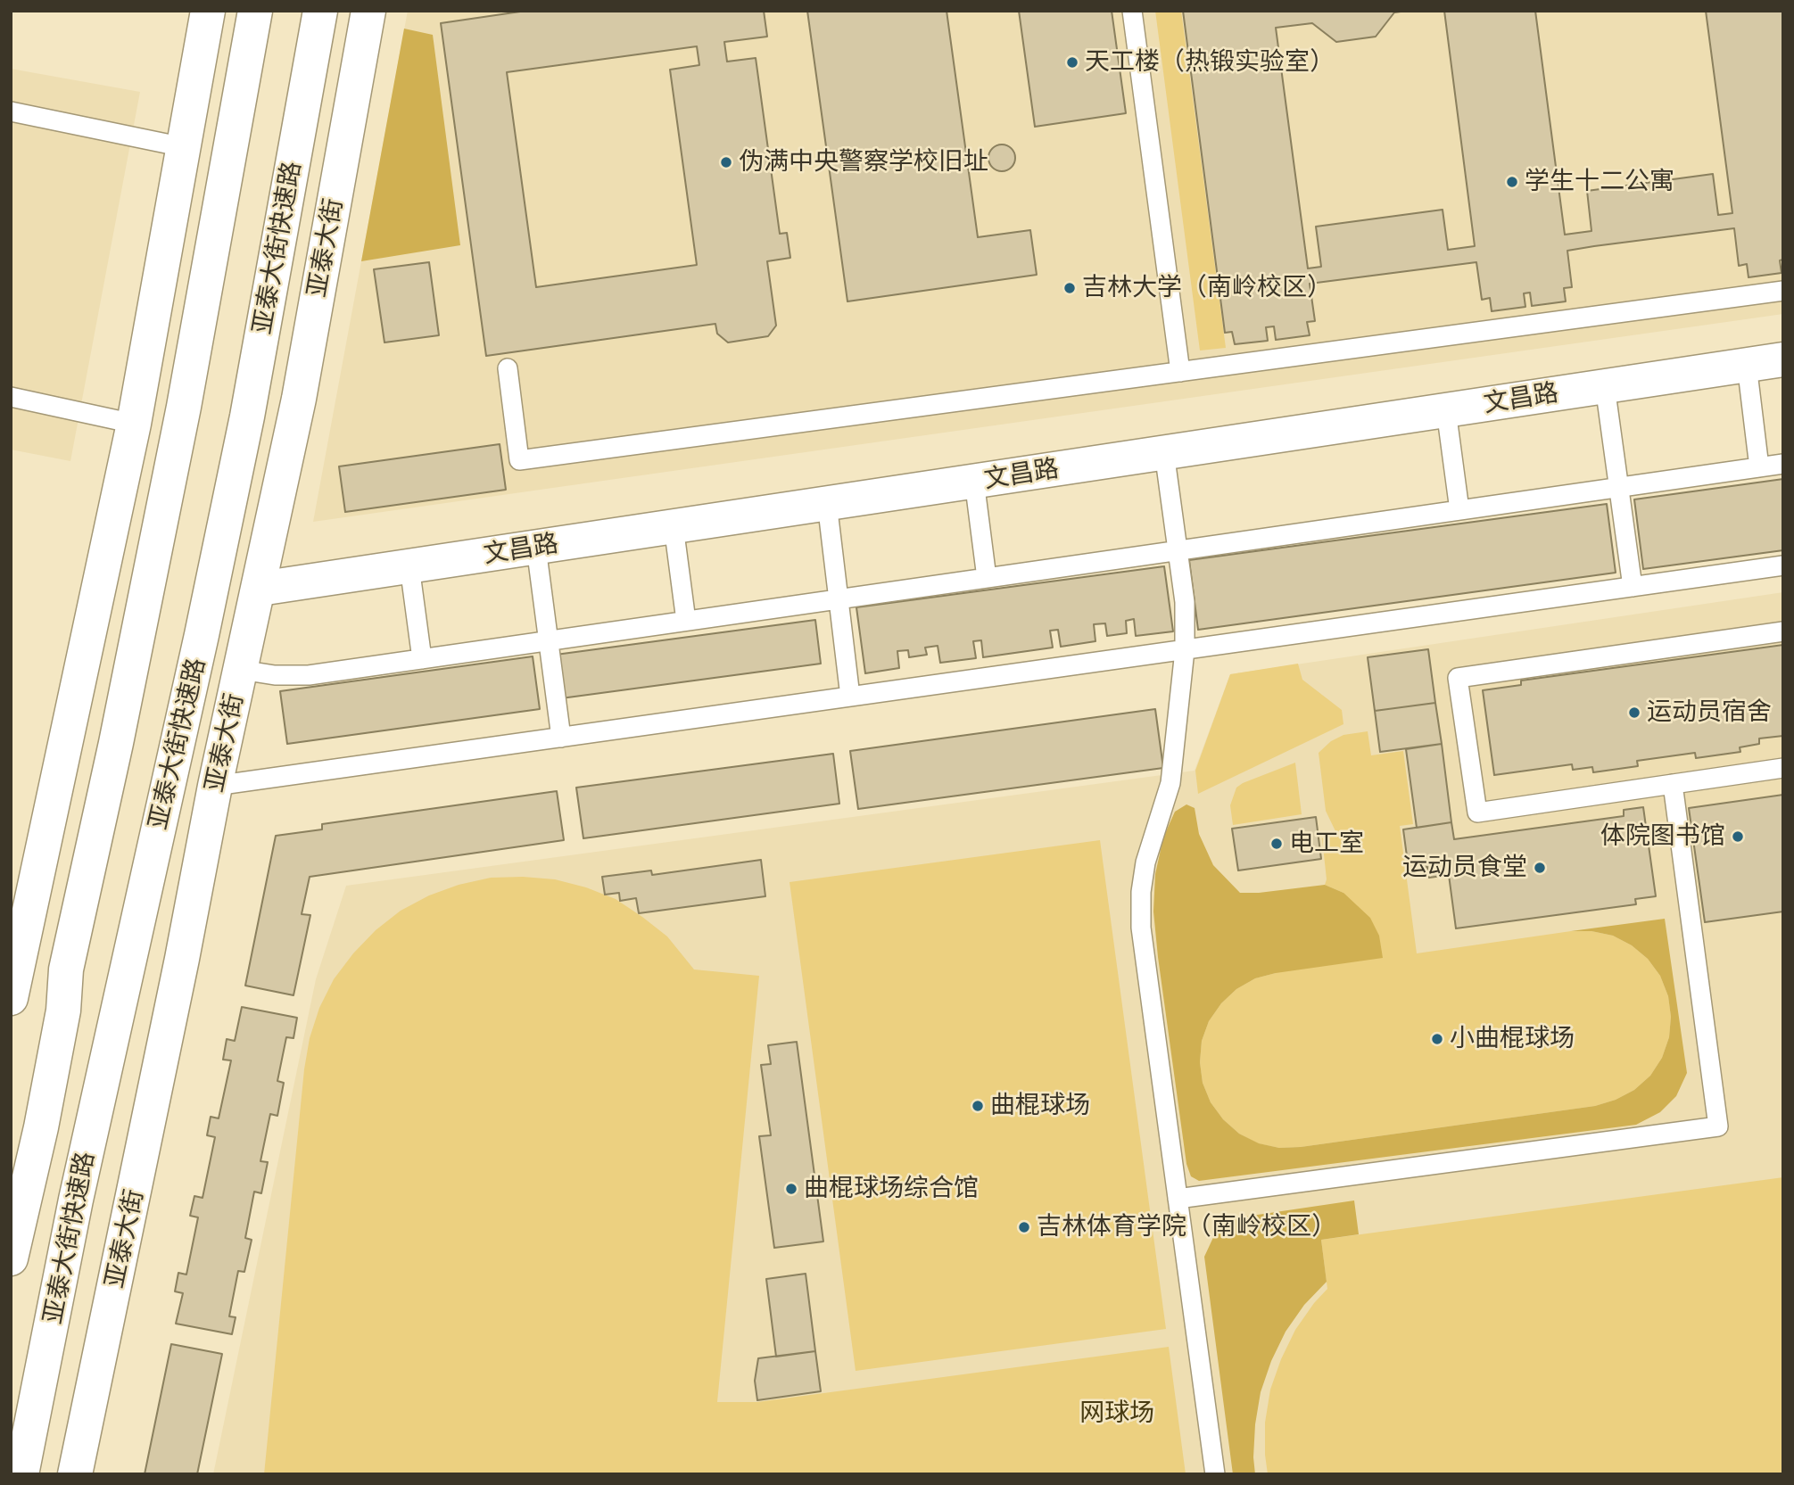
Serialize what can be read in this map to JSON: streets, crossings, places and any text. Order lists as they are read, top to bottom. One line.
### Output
{"streets":{"main road":["亚泰大街快速路","亚泰大街","文昌路"]},"crossings":[["亚泰大街","文昌路"]],"parks":["网球场"],"places":["天工楼（热锻实验室）","伪满中央警察学校旧址","学生十二公寓","吉林大学（南岭校区）","运动员宿舍","体院图书馆","电工室","运动员食堂","小曲棍球场","曲棍球场","曲棍球场综合馆","吉林体育学院（南岭校区）"]}
